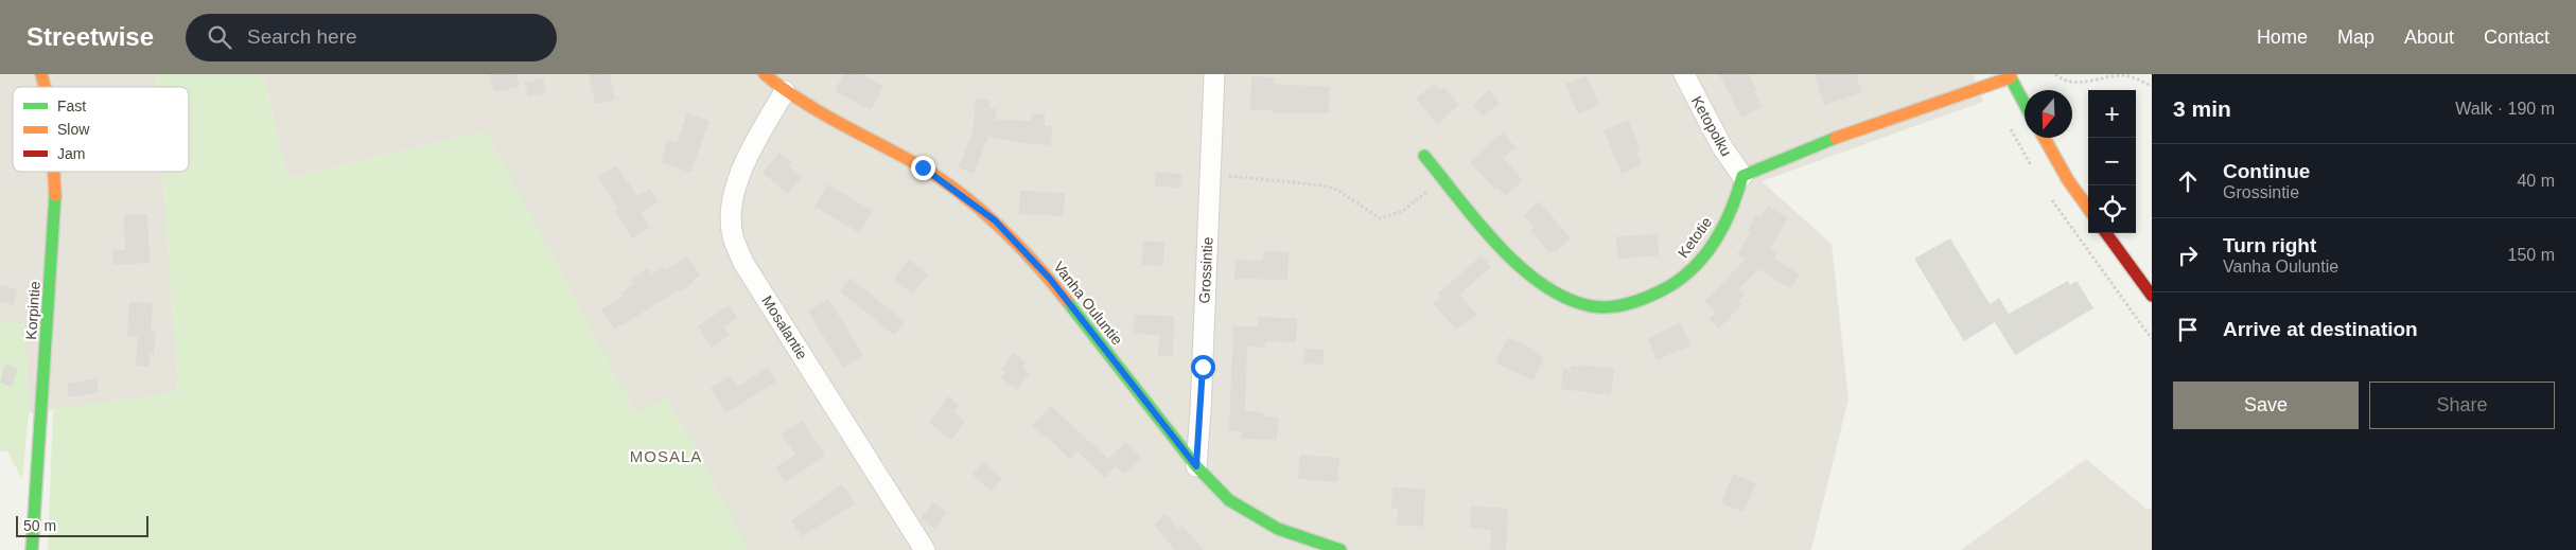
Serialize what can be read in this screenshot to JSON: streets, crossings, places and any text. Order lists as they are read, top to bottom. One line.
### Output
{"streets":{"street":["Ketopolku","Ketotie","Grossintie","Vanha Ouluntie","Korpintie","Mosalantie"]},"crossings":[["Ketopolku","Ketotie"],["Grossintie","Vanha Ouluntie"],["Vanha Ouluntie","Mosalantie"]],"districts":["MOSALA"],"legend":["Fast","Slow","Jam"],"scale_bar":"50 m","north":"bottom","page":{"header":"Streetwise","search":"Search here","nav":["Home","Map","About","Contact"],"heading":["3 min","Walk · 190 m"],"map_buttons":["+","−"],"list":[["Continue","Grossintie","40 m"],["Turn right","Vanha Ouluntie","150 m"],"Arrive at destination"],"buttons":["Save","Share"],"scale":"50 m"}}
